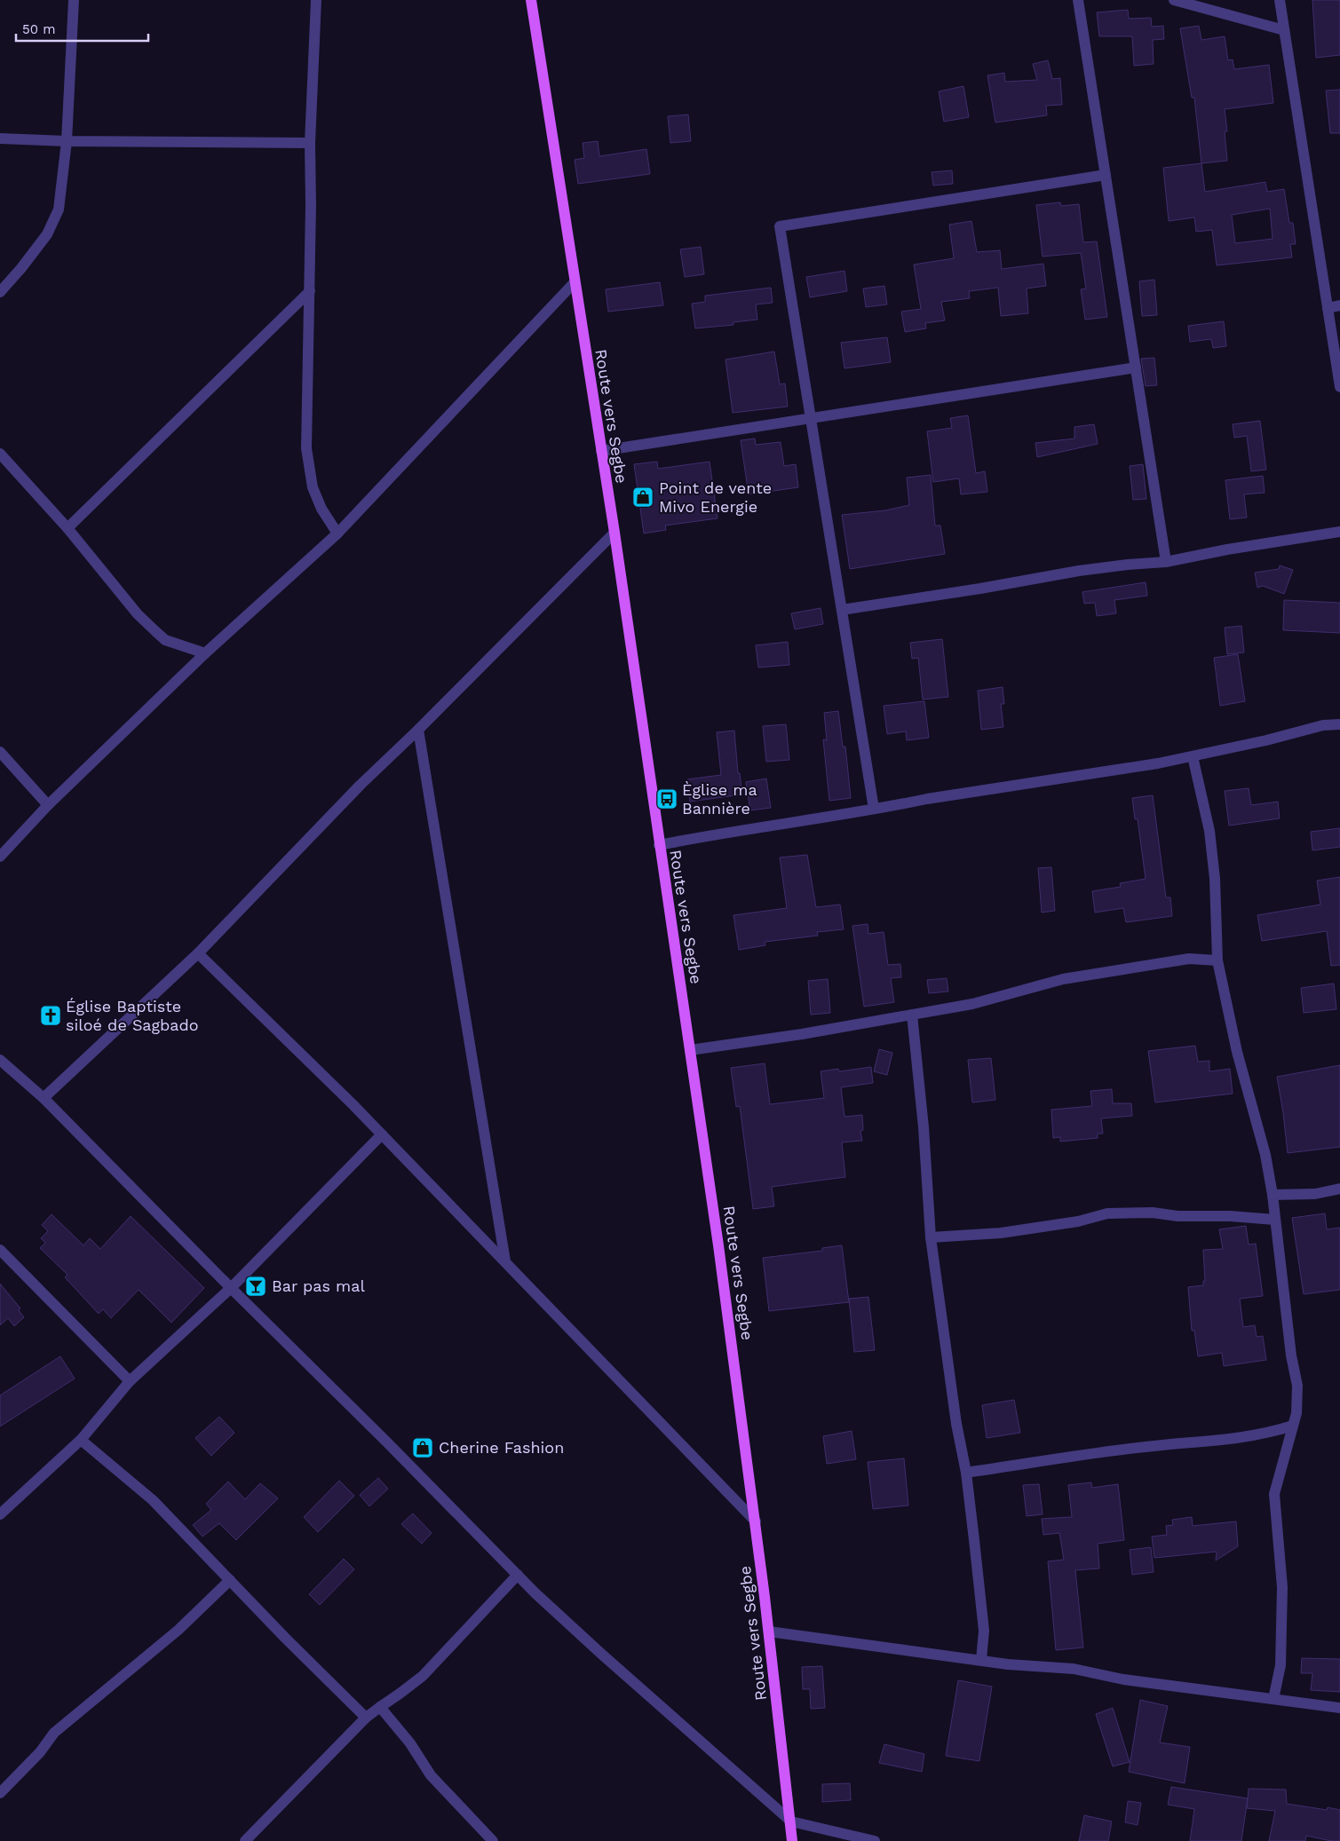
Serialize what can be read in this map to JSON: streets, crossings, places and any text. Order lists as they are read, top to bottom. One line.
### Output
{"streets":{"main road":["Route vers Segbe"]},"places":{"shop":["Point de vente Mivo Energie","Cherine Fashion"],"bus stop":["Èglise ma Bannière"],"church":["Église Baptiste siloé de Sagbado"],"bar":["Bar pas mal"]},"scale_bar":"50 m"}
